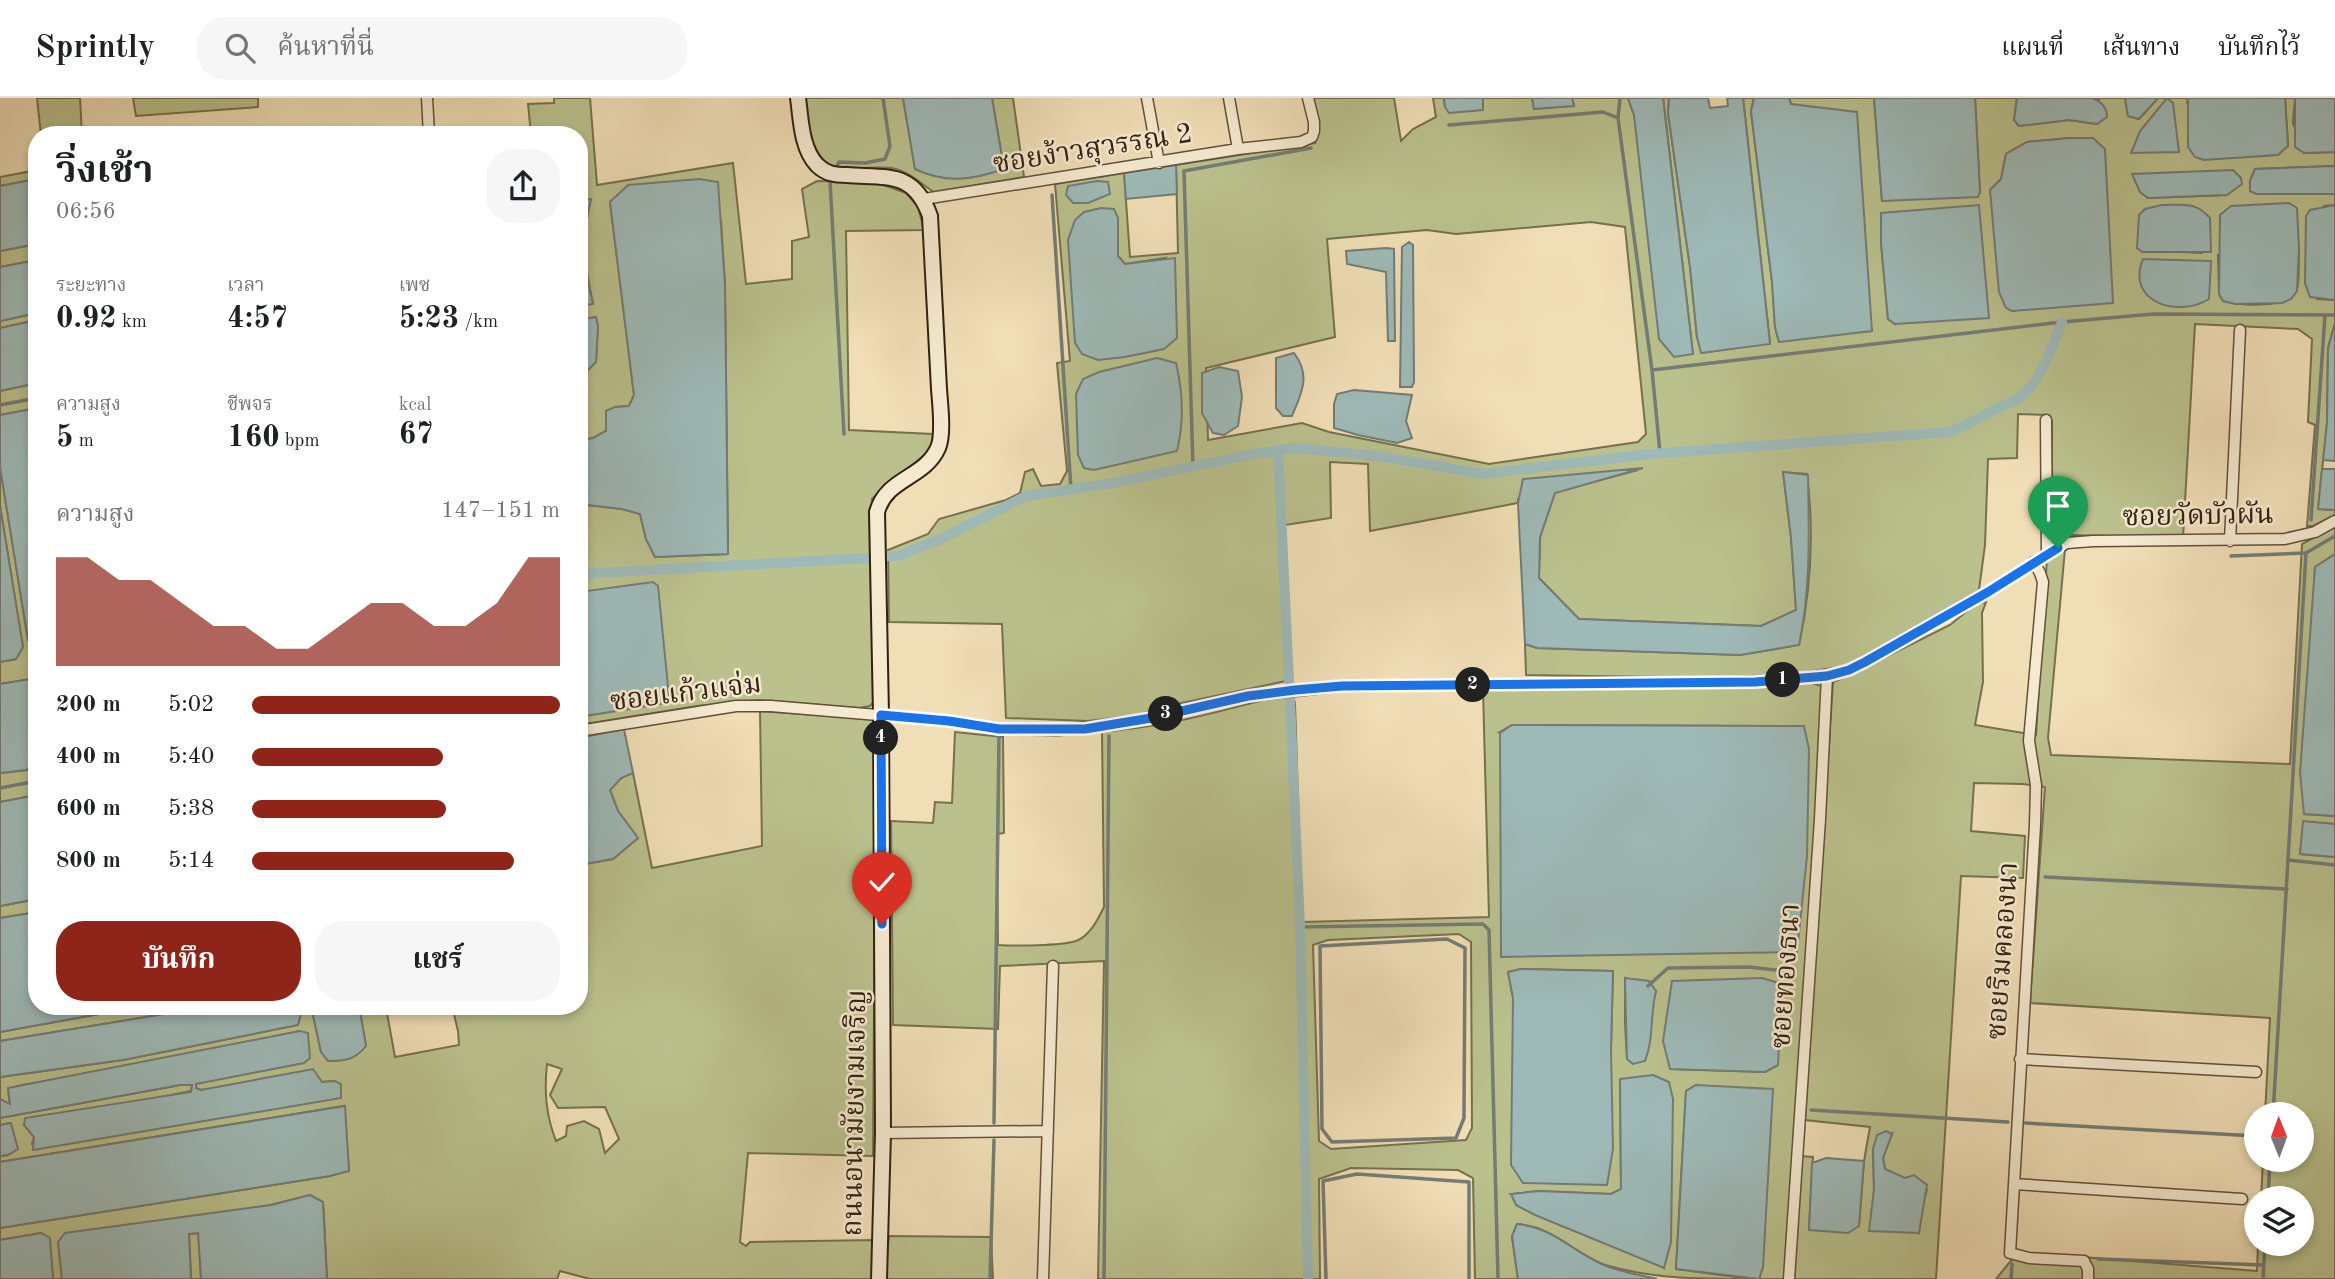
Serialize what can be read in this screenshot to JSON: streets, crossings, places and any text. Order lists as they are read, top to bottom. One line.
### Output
{"streets":{"street":["ซอยง้าวสุวรรณ 2","ซอยวัดบัวผัน","ซอยแก้วแจ่ม","ซอยริมคลองนา","ซอยทองธนา","ถนนอนามัยงามเจริญ"]},"crossings":[["ซอยง้าวสุวรรณ 2","ถนนอนามัยงามเจริญ"],["ซอยวัดบัวผัน","ซอยแก้วแจ่ม"],["ซอยวัดบัวผัน","ซอยริมคลองนา"],["ซอยวัดบัวผัน","ซอยทองธนา"],["ซอยวัดบัวผัน","ถนนอนามัยงามเจริญ"],["ซอยแก้วแจ่ม","ถนนอนามัยงามเจริญ"]],"north":"top","page":{"header":"Sprintly","search":"ค้นหาที่นี่","nav":["แผนที่","เส้นทาง","บันทึกไว้"],"heading":["วิ่งเช้า","06:56"],"stats":[["ระยะทาง","0.92 km"],["เวลา","4:57"],["เพซ","5:23 /km"],["ความสูง","5 m"],["ชีพจร","160 bpm"],["kcal","67"]],"chart":["ความสูง","147–151 m"],"pins":["1","2","3","4"],"list":[{"name":"200 m","note":"5:02"},{"name":"400 m","note":"5:40"},{"name":"600 m","note":"5:38"},{"name":"800 m","note":"5:14"}],"buttons":["บันทึก","แชร์"]}}
